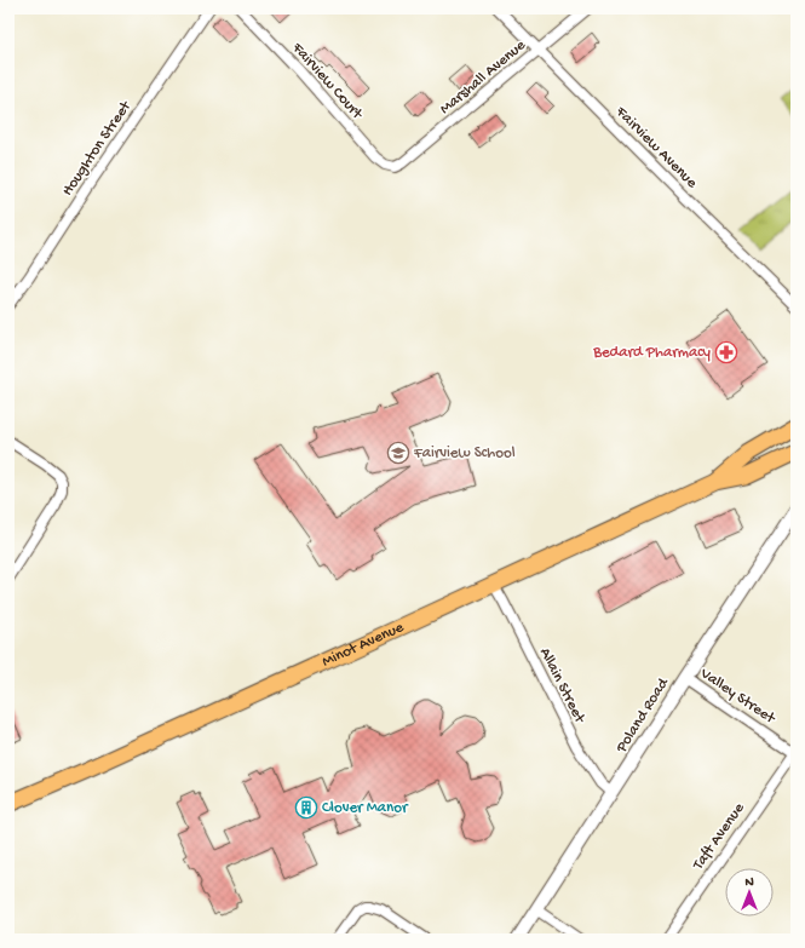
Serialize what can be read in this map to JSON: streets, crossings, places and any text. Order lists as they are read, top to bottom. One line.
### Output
{"streets":{"main road":["Minot Avenue"],"street":["Marshall Avenue","Fairview Court","Fairview Avenue","Houghton Street","Allain Street","Valley Street","Poland Road","Taft Avenue"]},"crossings":[["Marshall Avenue","Fairview Court"],["Marshall Avenue","Fairview Avenue"],["Minot Avenue","Allain Street"],["Allain Street","Poland Road"],["Valley Street","Poland Road"],["Valley Street","Taft Avenue"]],"places":{"pharmacy":["Bedard Pharmacy"],"school or university":["Fairview School"],"building":["Clover Manor"]},"north":"top"}
